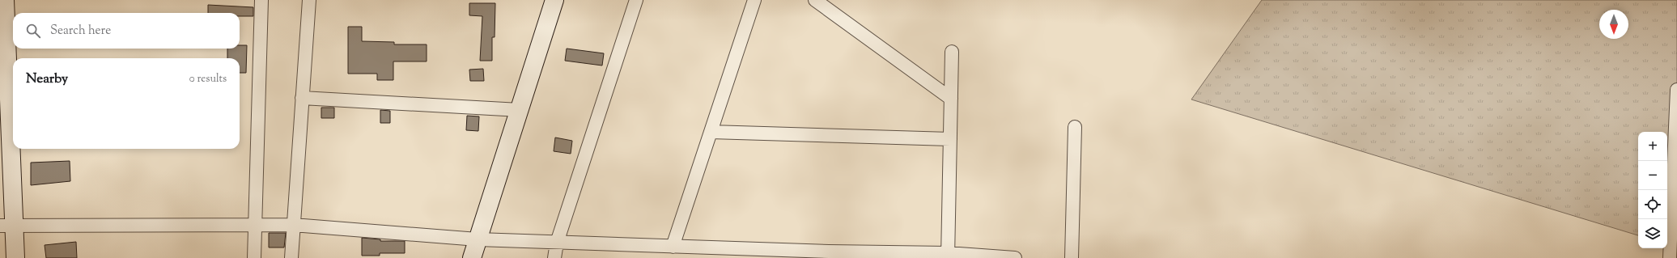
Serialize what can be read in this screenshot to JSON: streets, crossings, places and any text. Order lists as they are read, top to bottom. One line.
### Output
{"north":"bottom","page":{"search":"Search here","heading":["Nearby","0 results"],"map_buttons":["+","−"]}}
